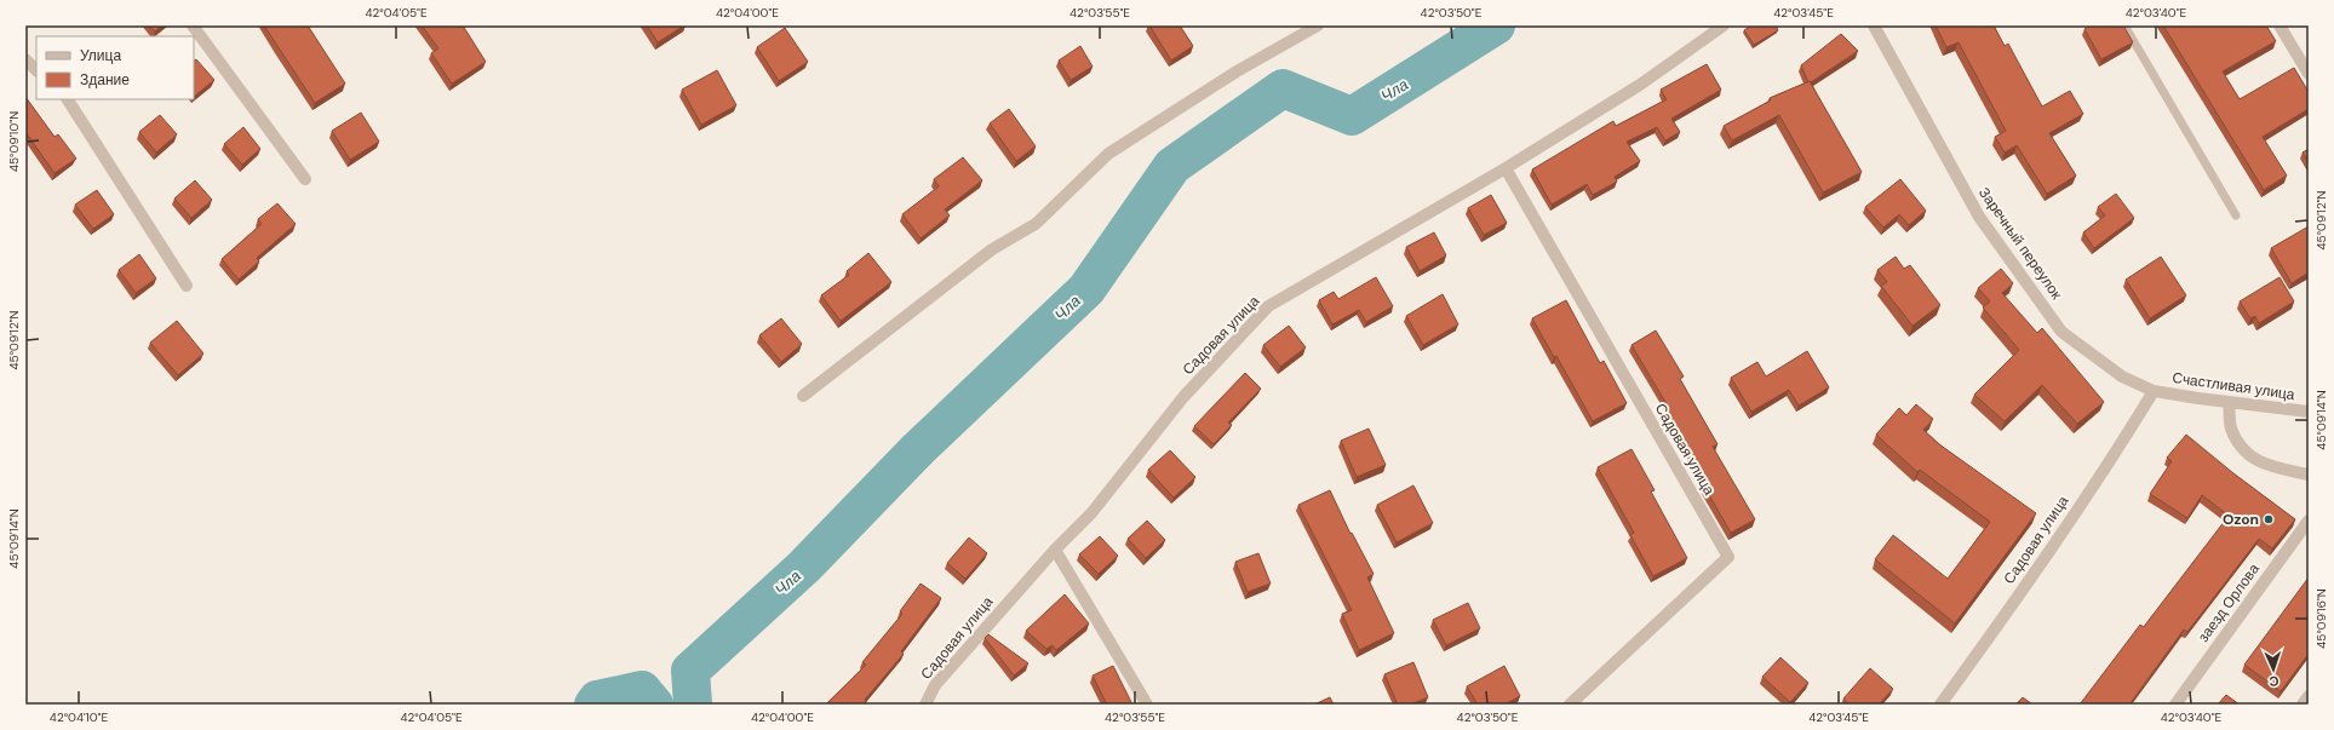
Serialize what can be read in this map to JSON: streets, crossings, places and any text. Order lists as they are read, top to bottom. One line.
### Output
{"streets":{"street":["Заречный переулок","Садовая улица","Счастливая улица","заезд Орлова"]},"crossings":[["Заречный переулок","Садовая улица"],["Заречный переулок","Счастливая улица"],["Садовая улица","Счастливая улица"]],"water":["Чла"],"places":["Ozon"],"legend":["Улица","Здание"],"north":"bottom","coordinates":["42°04'05\"E","42°04'00\"E","42°03'55\"E","42°03'50\"E","42°03'45\"E","42°03'40\"E","45°09'10\"N","45°09'12\"N","45°09'14\"N","45°09'16\"N","42°04'10\"E"]}
